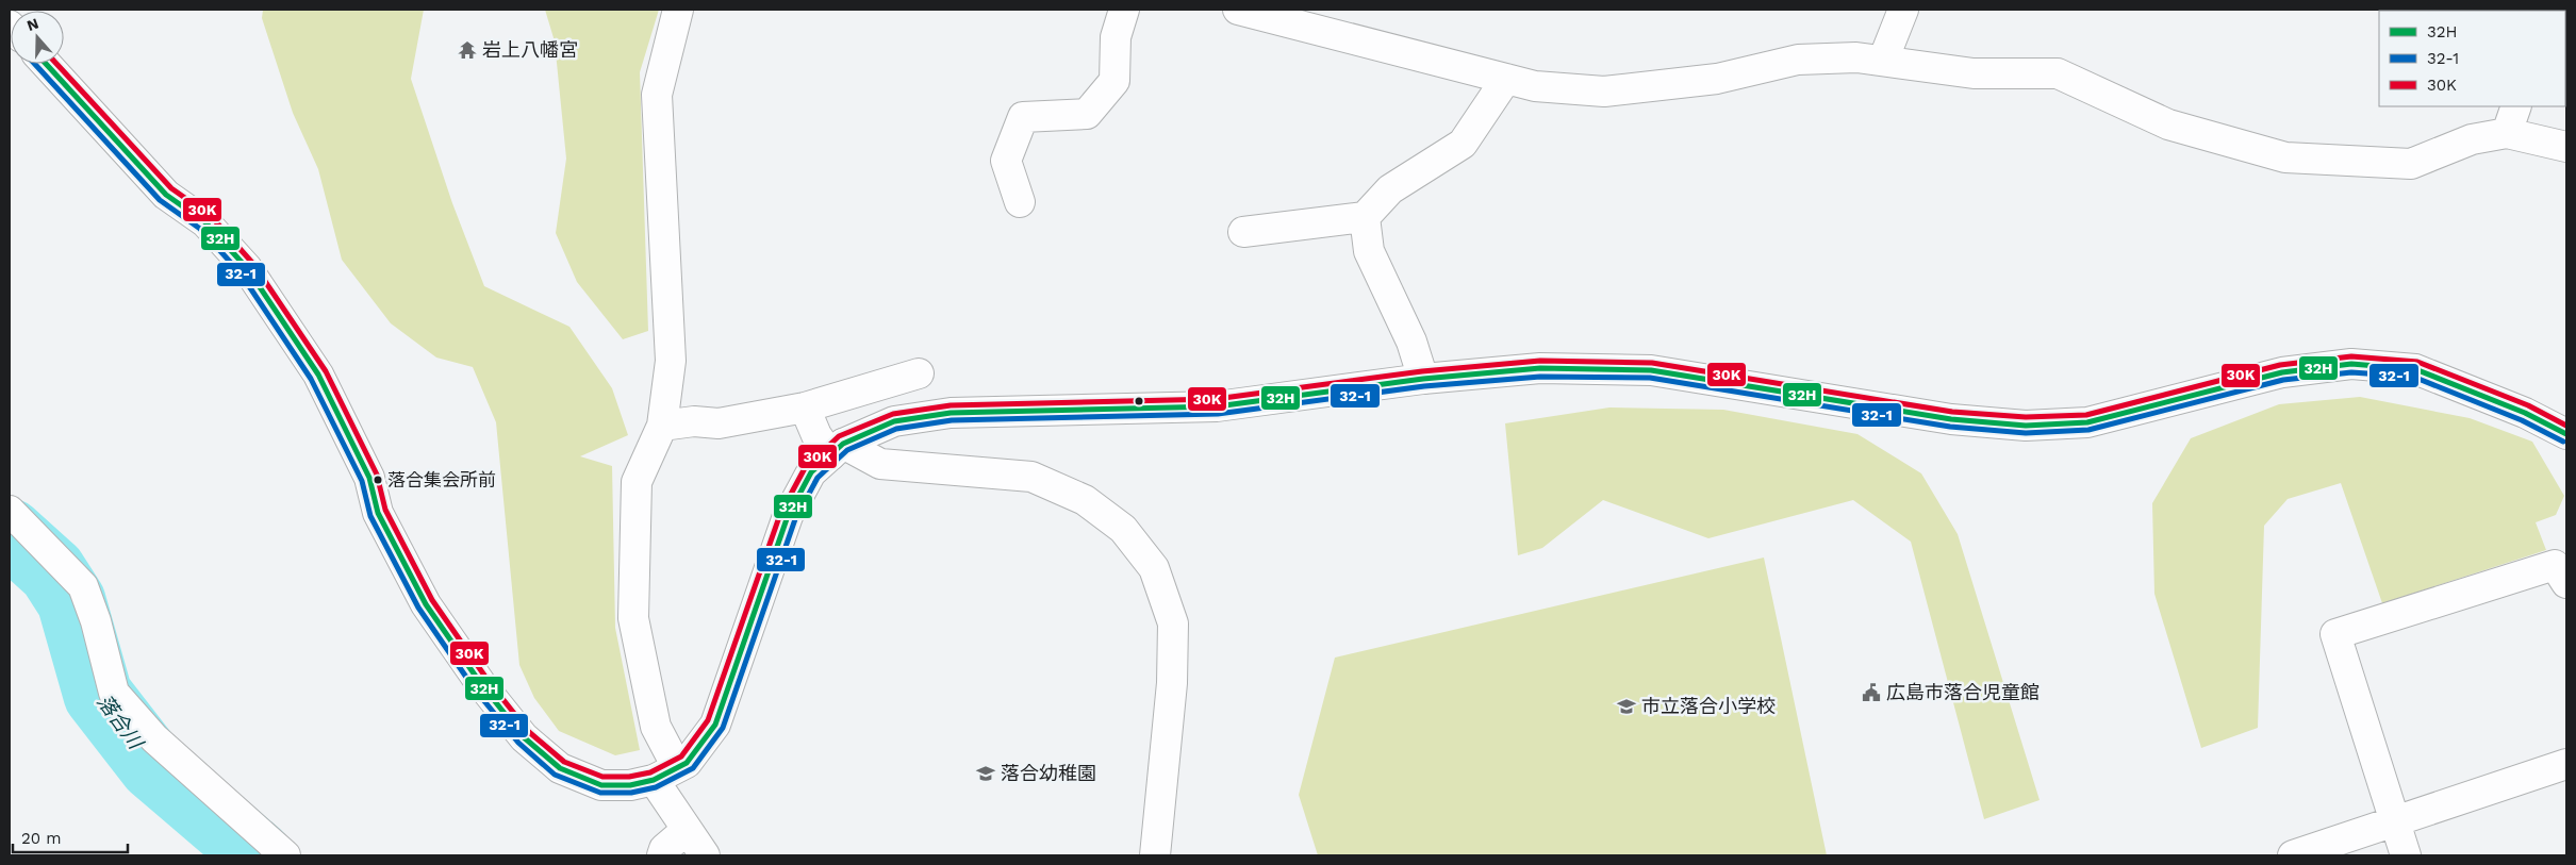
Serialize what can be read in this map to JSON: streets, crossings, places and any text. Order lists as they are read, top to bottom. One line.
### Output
{"water":["落合川"],"places":{"temple":["岩上八幡宮"],"other":["落合集会所前"],"public building":["広島市落合児童館"],"school or university":["市立落合小学校","落合幼稚園"]},"lines":["transit line 32H","transit line 32-1","transit line 30K"],"legend":["32H","32-1","30K"],"scale_bar":"20 m","north":"top"}
